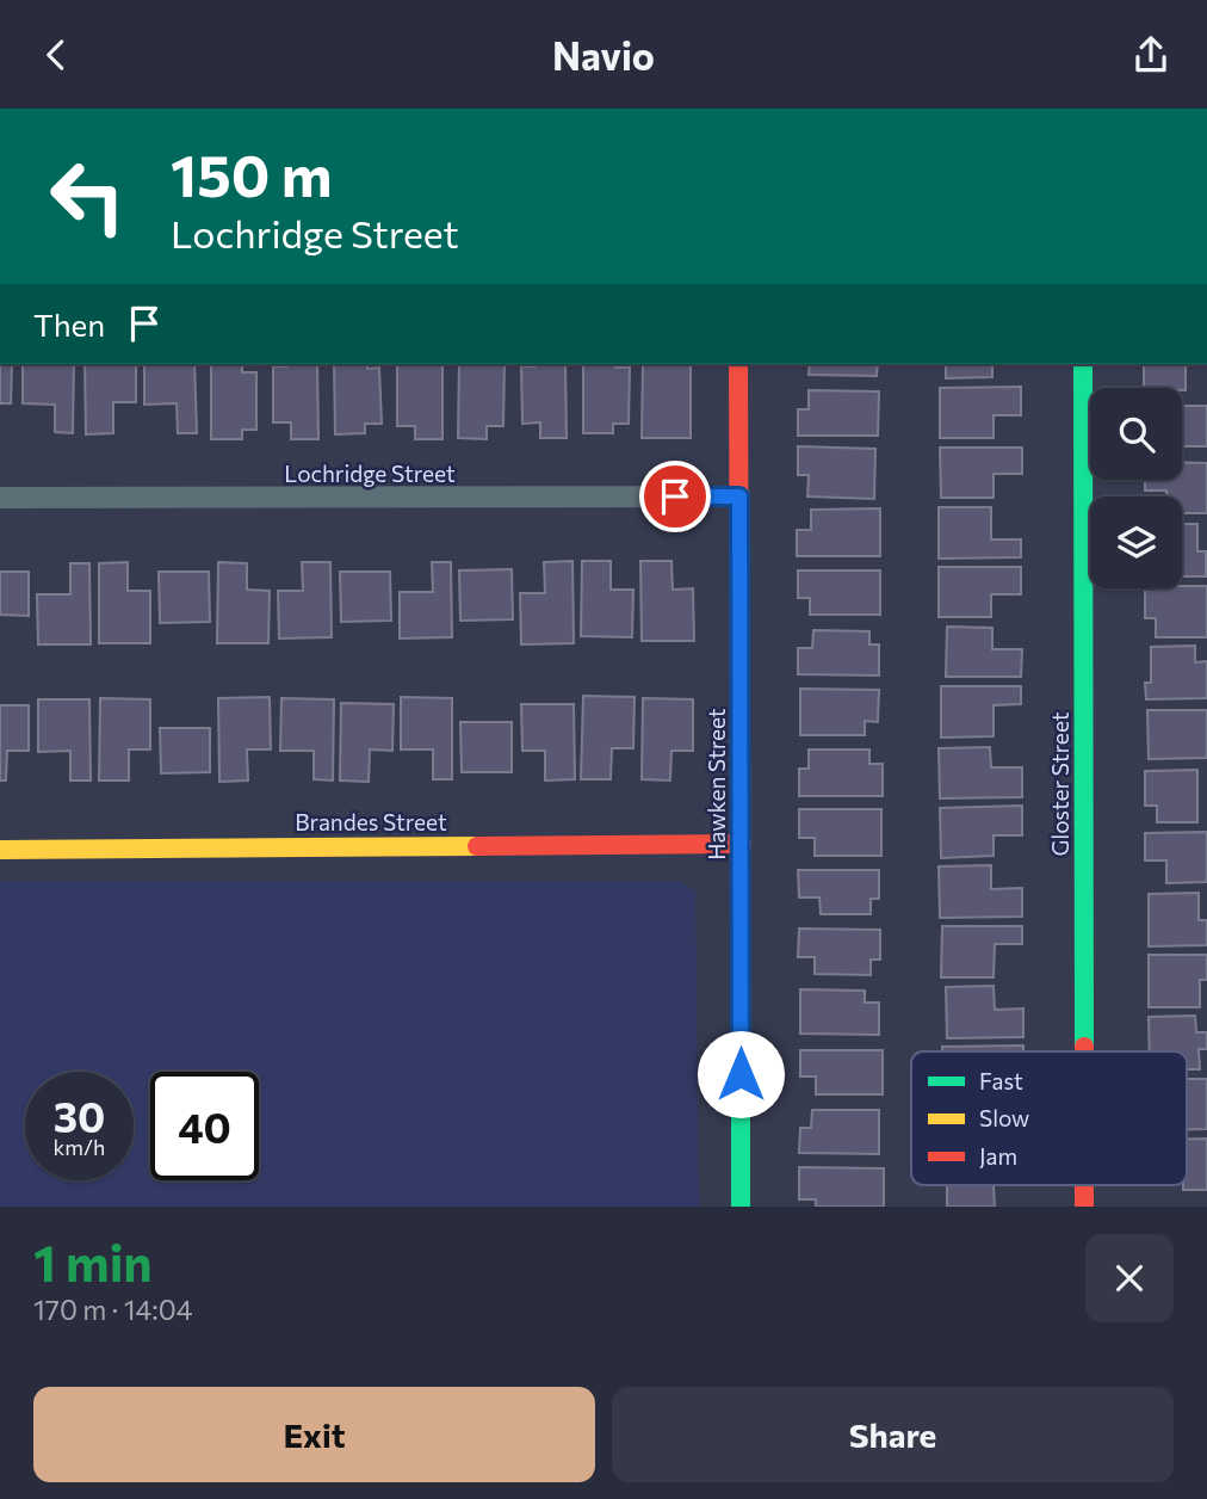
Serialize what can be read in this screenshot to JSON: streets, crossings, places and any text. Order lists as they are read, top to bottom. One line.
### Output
{"streets":{"street":["Lochridge Street","Hawken Street","Gloster Street","Brandes Street"]},"crossings":[["Lochridge Street","Hawken Street"],["Hawken Street","Brandes Street"]],"legend":["Fast","Slow","Jam"],"page":{"header":"Navio","turn":["150 m","Lochridge Street"],"then":"Then","speed":"30 km/h","limit":"40","heading":["1 min","170 m · 14:04"],"buttons":["Exit","Share"]}}
